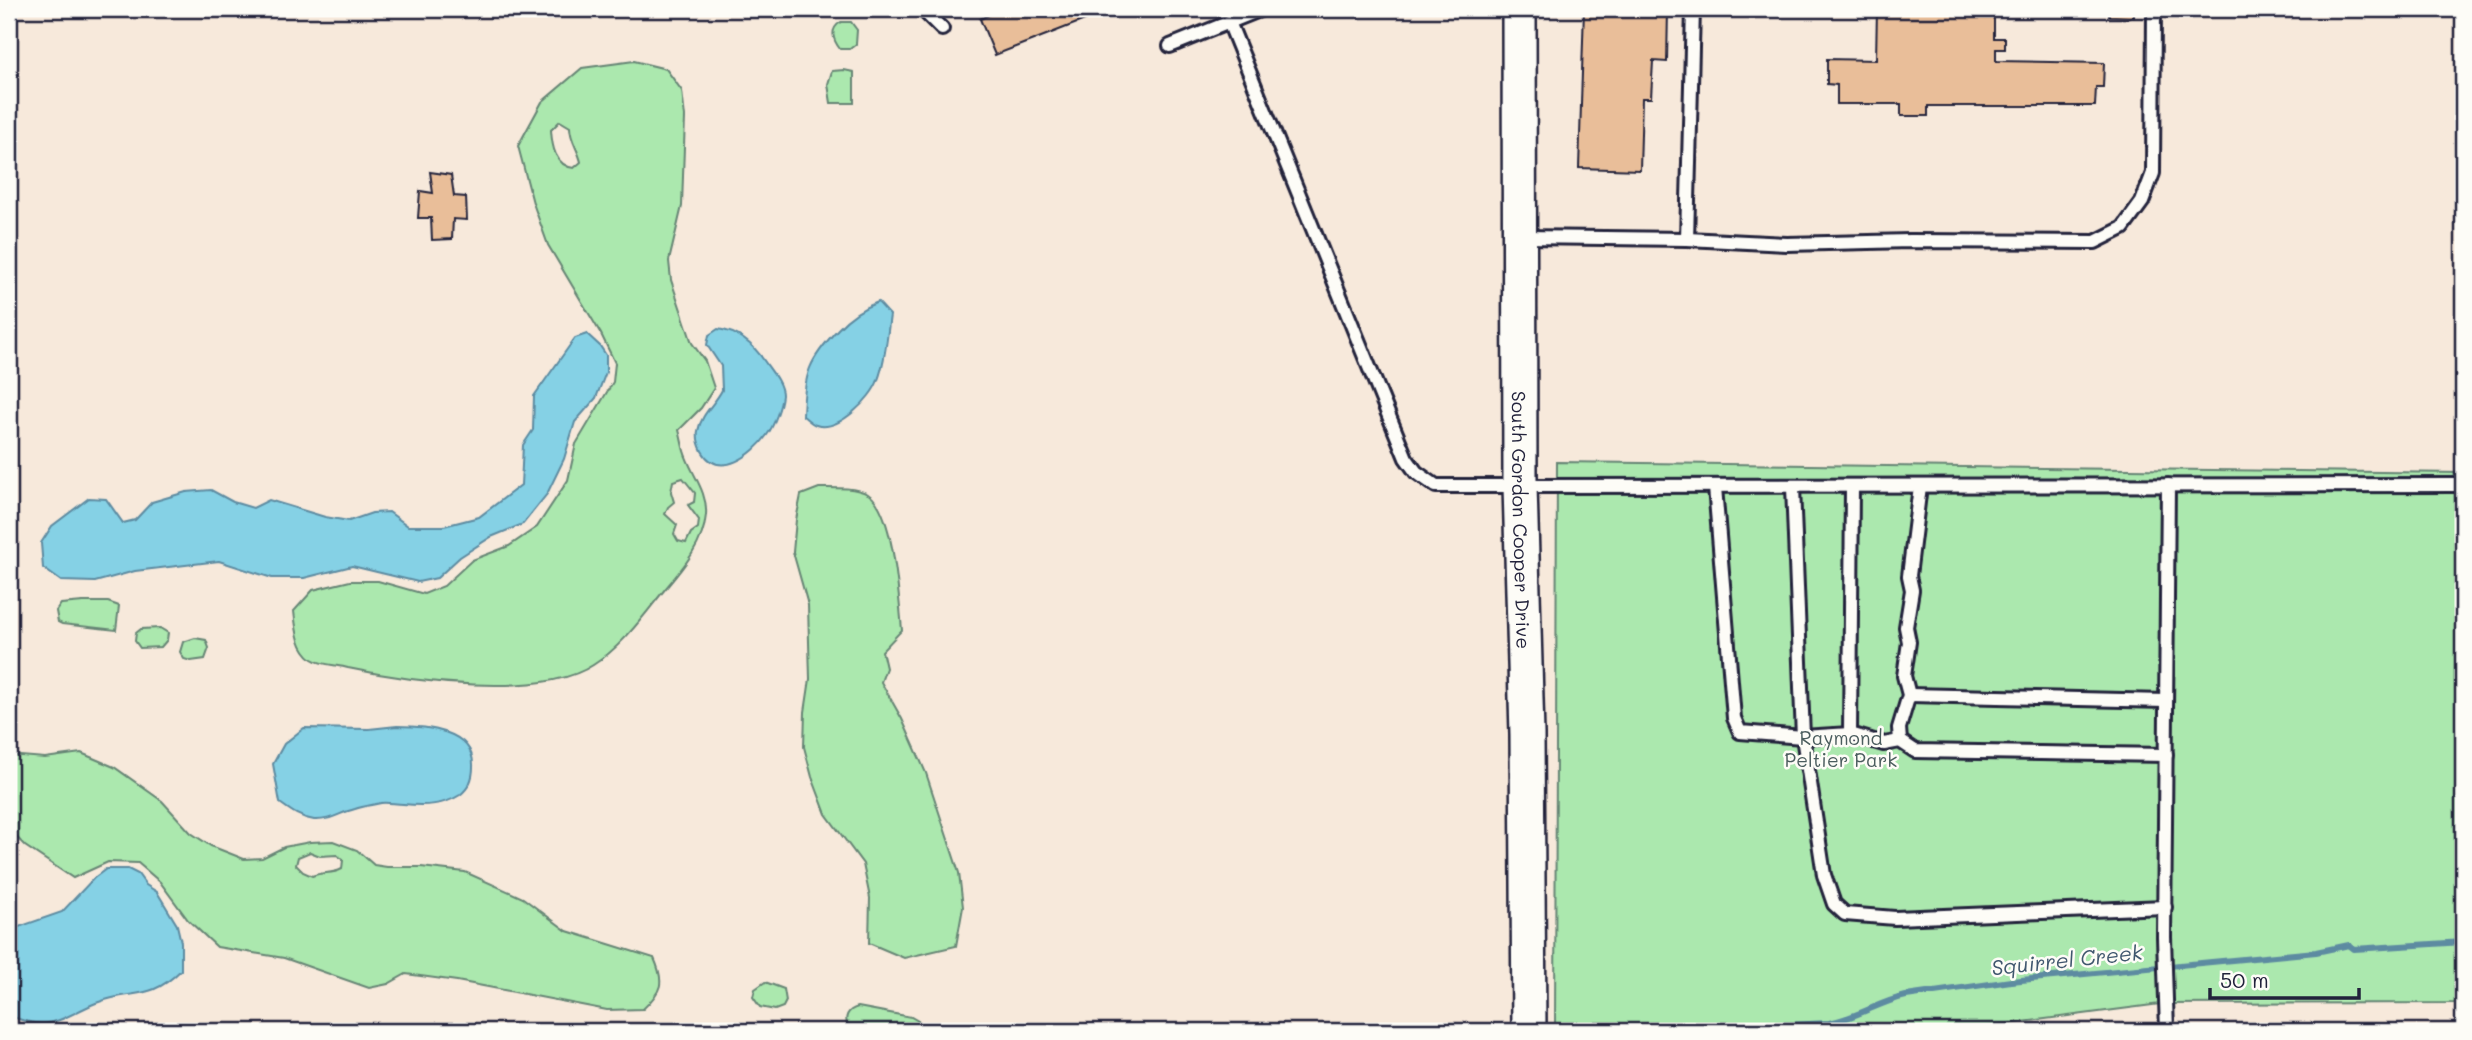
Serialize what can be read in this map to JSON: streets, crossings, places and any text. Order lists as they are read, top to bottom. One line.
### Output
{"streets":{"main road":["South Gordon Cooper Drive"]},"water":["Squirrel Creek"],"parks":["Raymond Peltier Park"],"scale_bar":"50 m"}
